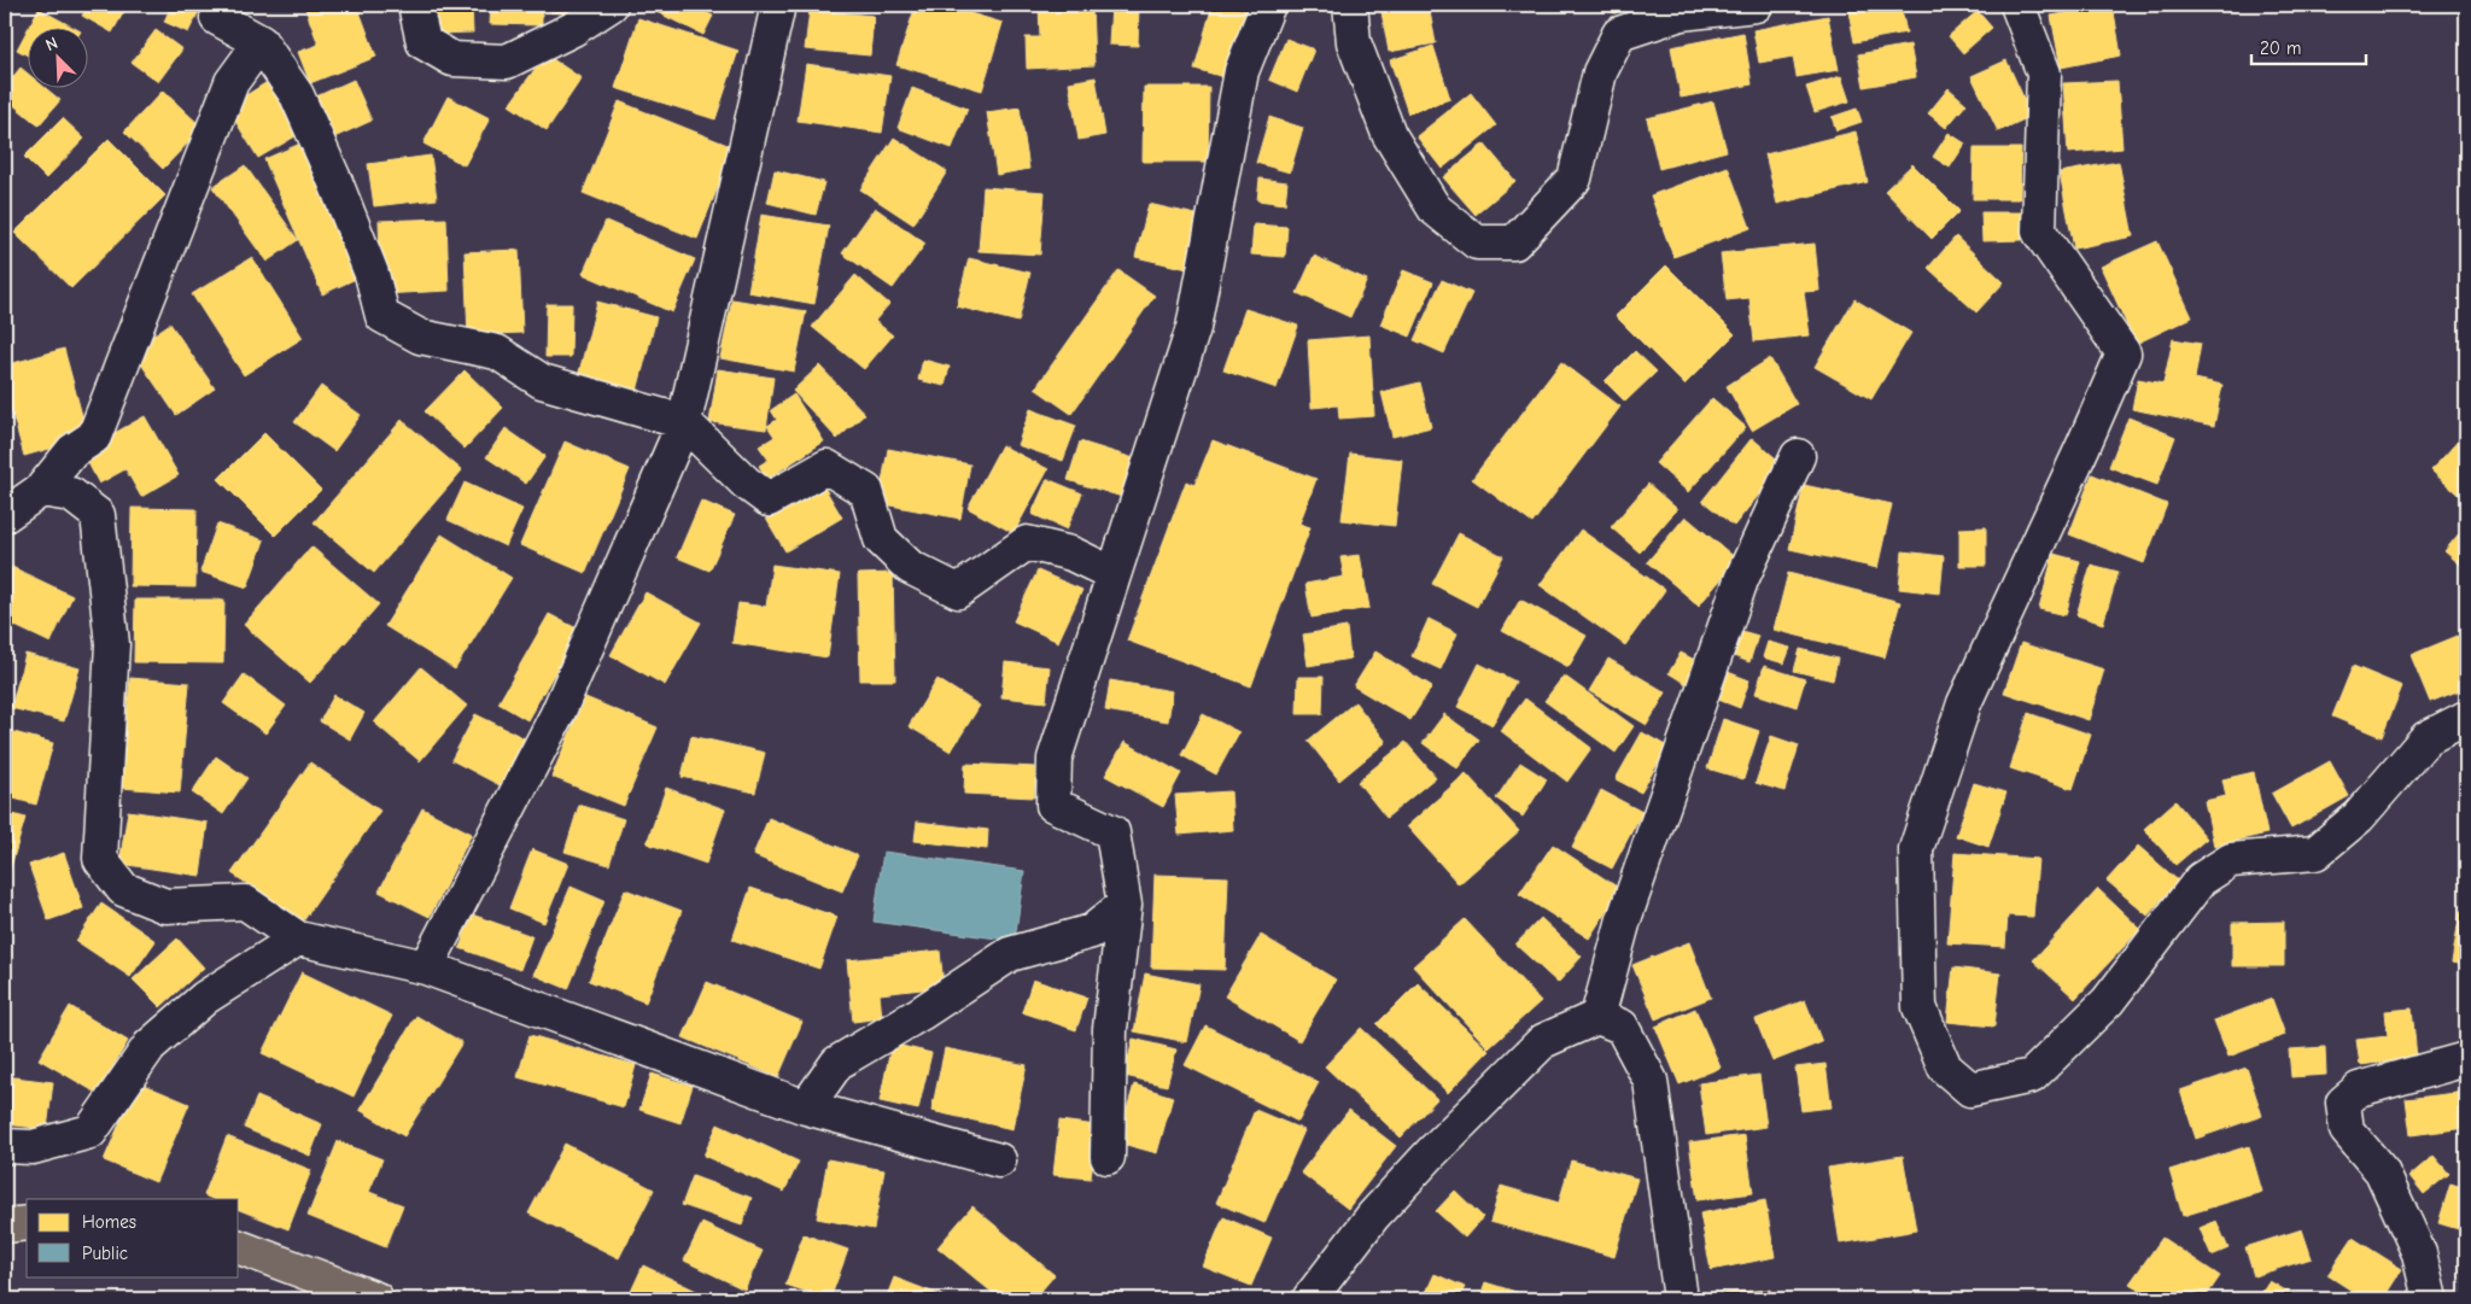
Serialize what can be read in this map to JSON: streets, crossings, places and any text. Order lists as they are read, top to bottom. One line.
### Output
{"legend":["Homes","Public"],"scale_bar":"20 m","north":"top left"}
